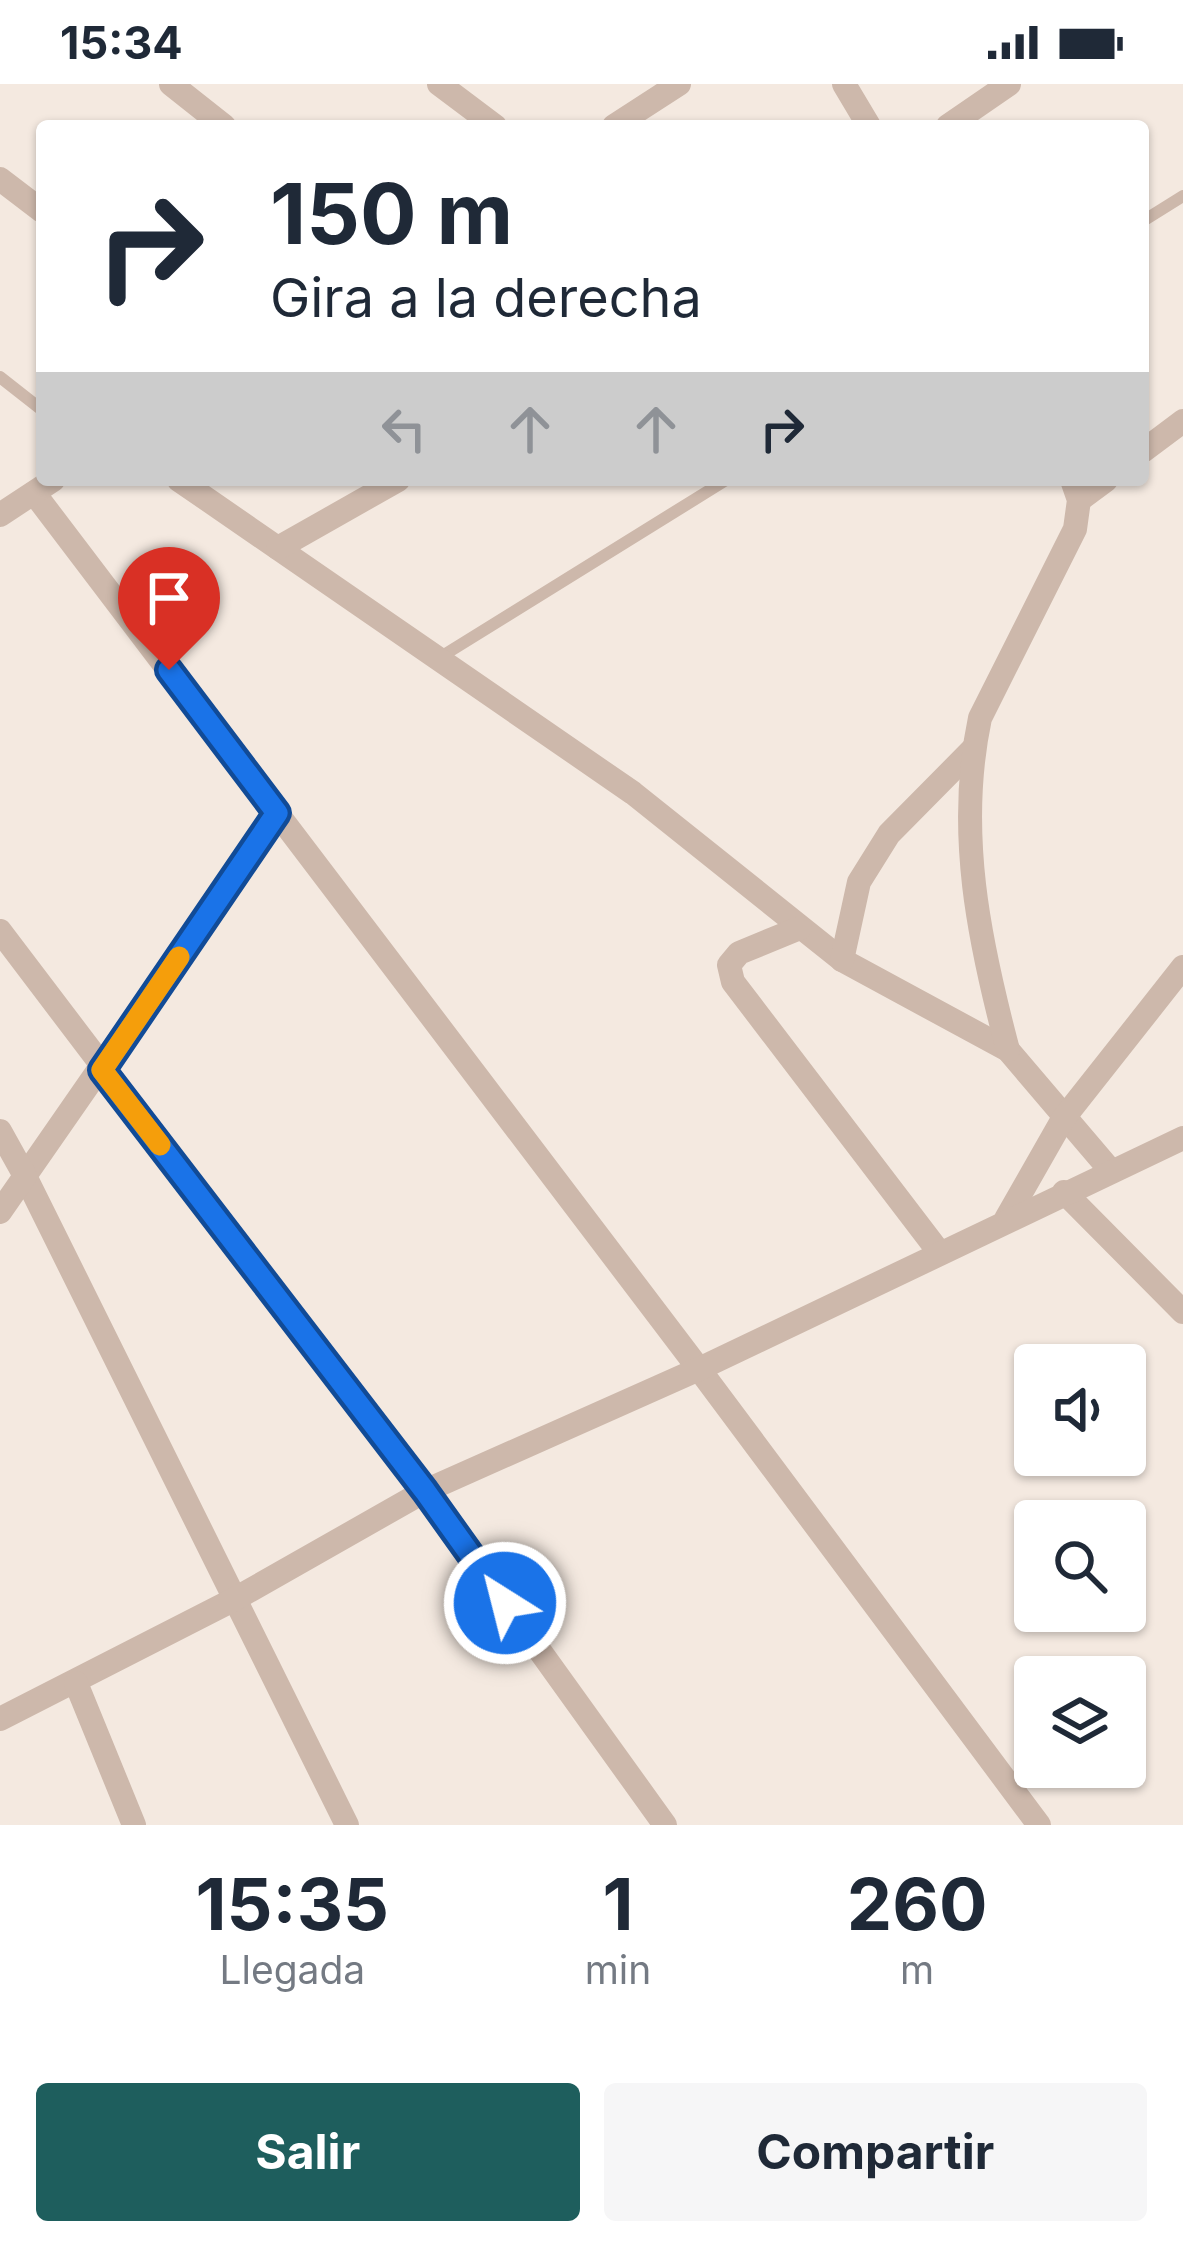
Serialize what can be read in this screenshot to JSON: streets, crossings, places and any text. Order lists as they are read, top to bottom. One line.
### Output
{"page":{"status":"15:34","turn":["150 m","Gira a la derecha"],"eta":["15:35","Llegada","1","min","260","m"],"buttons":["Salir","Compartir"]}}
